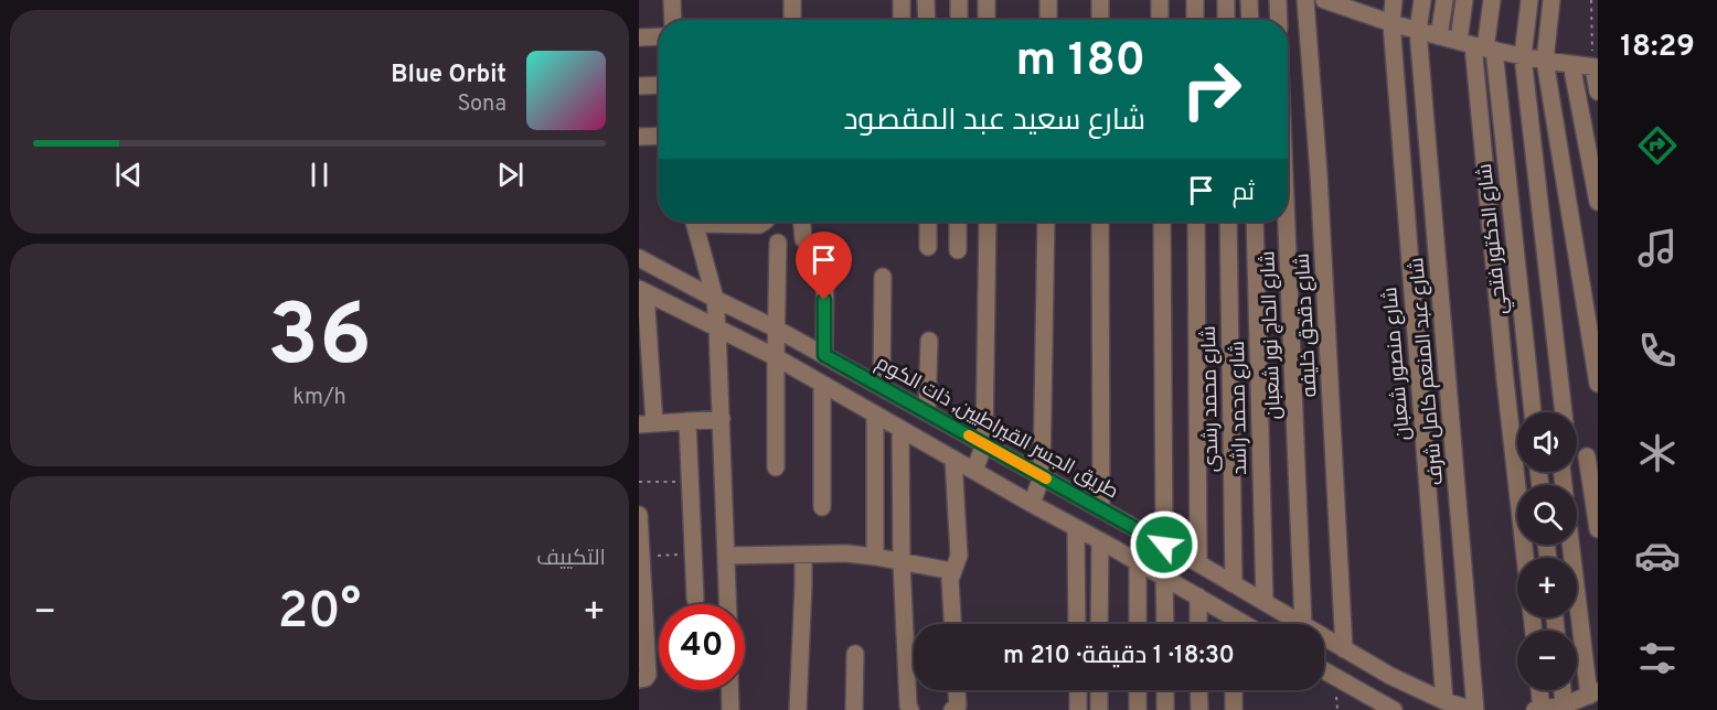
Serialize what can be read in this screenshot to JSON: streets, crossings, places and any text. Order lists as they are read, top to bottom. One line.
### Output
{"streets":{"street":["شارع الدكتور فتحي","شارع دقدق خليفه","شارع الحاج نور شعبان","شارع منصور شعبان","شارع عبد المنعم كامل شرف","شارع محمد رشدى","شارع محمد راشد","طريق الجسر القيراطيين, ذات الكوم"]},"crossings":[["شارع دقدق خليفه","طريق الجسر القيراطيين, ذات الكوم"],["شارع منصور شعبان","طريق الجسر القيراطيين, ذات الكوم"],["شارع عبد المنعم كامل شرف","طريق الجسر القيراطيين, ذات الكوم"],["شارع محمد رشدى","طريق الجسر القيراطيين, ذات الكوم"],["شارع محمد راشد","طريق الجسر القيراطيين, ذات الكوم"]],"page":{"tabs":"18:29","turn":["180 m","شارع سعيد عبد المقصود"],"song":["Blue Orbit","Sona"],"then":"ثم","tile":[["36","km/h"],"التكييف"],"map_buttons":["+","−"],"heat":["−","20°","+"],"limit":"40","trip":"18:30 · 1 دقيقة · 210 m"}}
